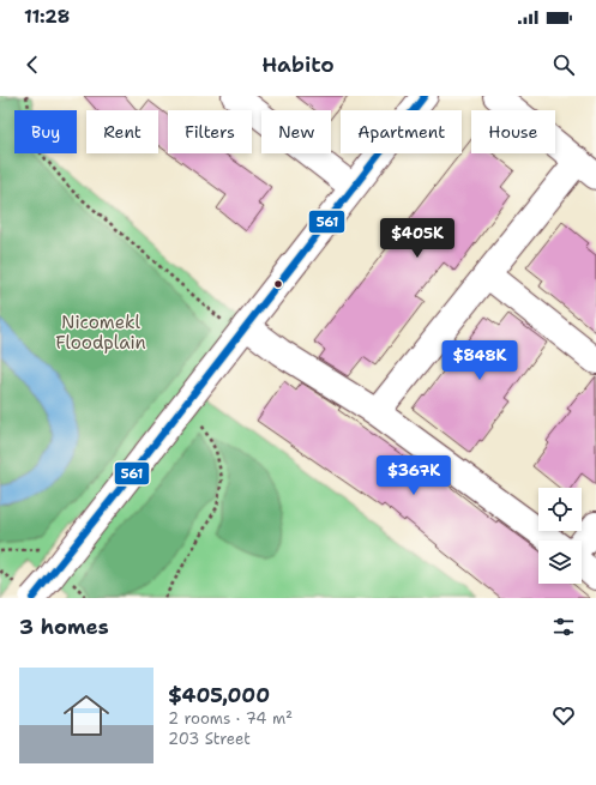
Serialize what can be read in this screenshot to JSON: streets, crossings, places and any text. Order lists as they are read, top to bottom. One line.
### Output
{"parks":["Nicomekl Floodplain"],"lines":["transit line 561"],"page":{"status":"11:28","header":"Habito","chip":["Buy","Rent","Filters","New","Apartment","House"],"price":["$405K","$848K","$367K"],"heading":"3 homes","list":[{"name":"$405,000","note":"2 rooms · 74 m² · 203 Street"}]}}
